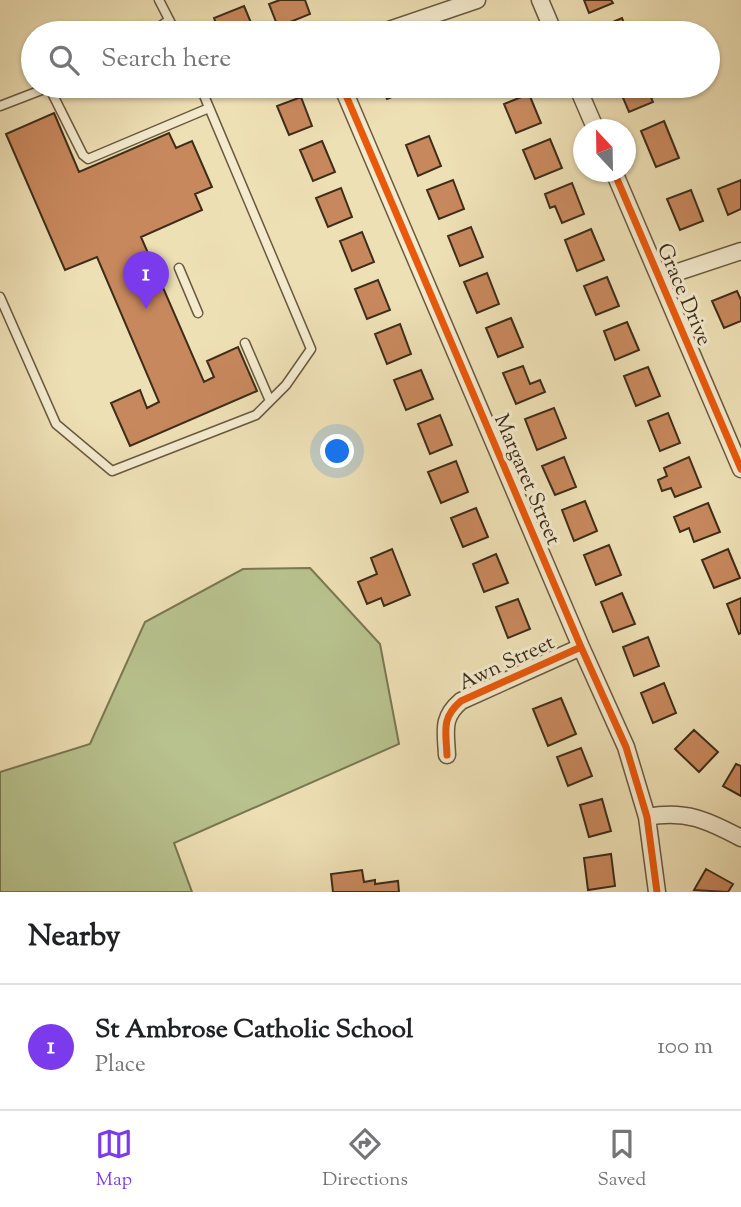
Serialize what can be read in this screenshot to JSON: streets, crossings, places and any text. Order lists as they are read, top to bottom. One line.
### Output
{"streets":{"street":["Grace Drive","Margaret Street","Awn Street"]},"crossings":[["Margaret Street","Awn Street"]],"north":"top","page":{"search":"Search here","pins":"1","heading":"Nearby","list":[{"mark":"1","name":"St Ambrose Catholic School","note":"Place","value":"100 m"}],"nav":["Map","Directions","Saved"]}}
